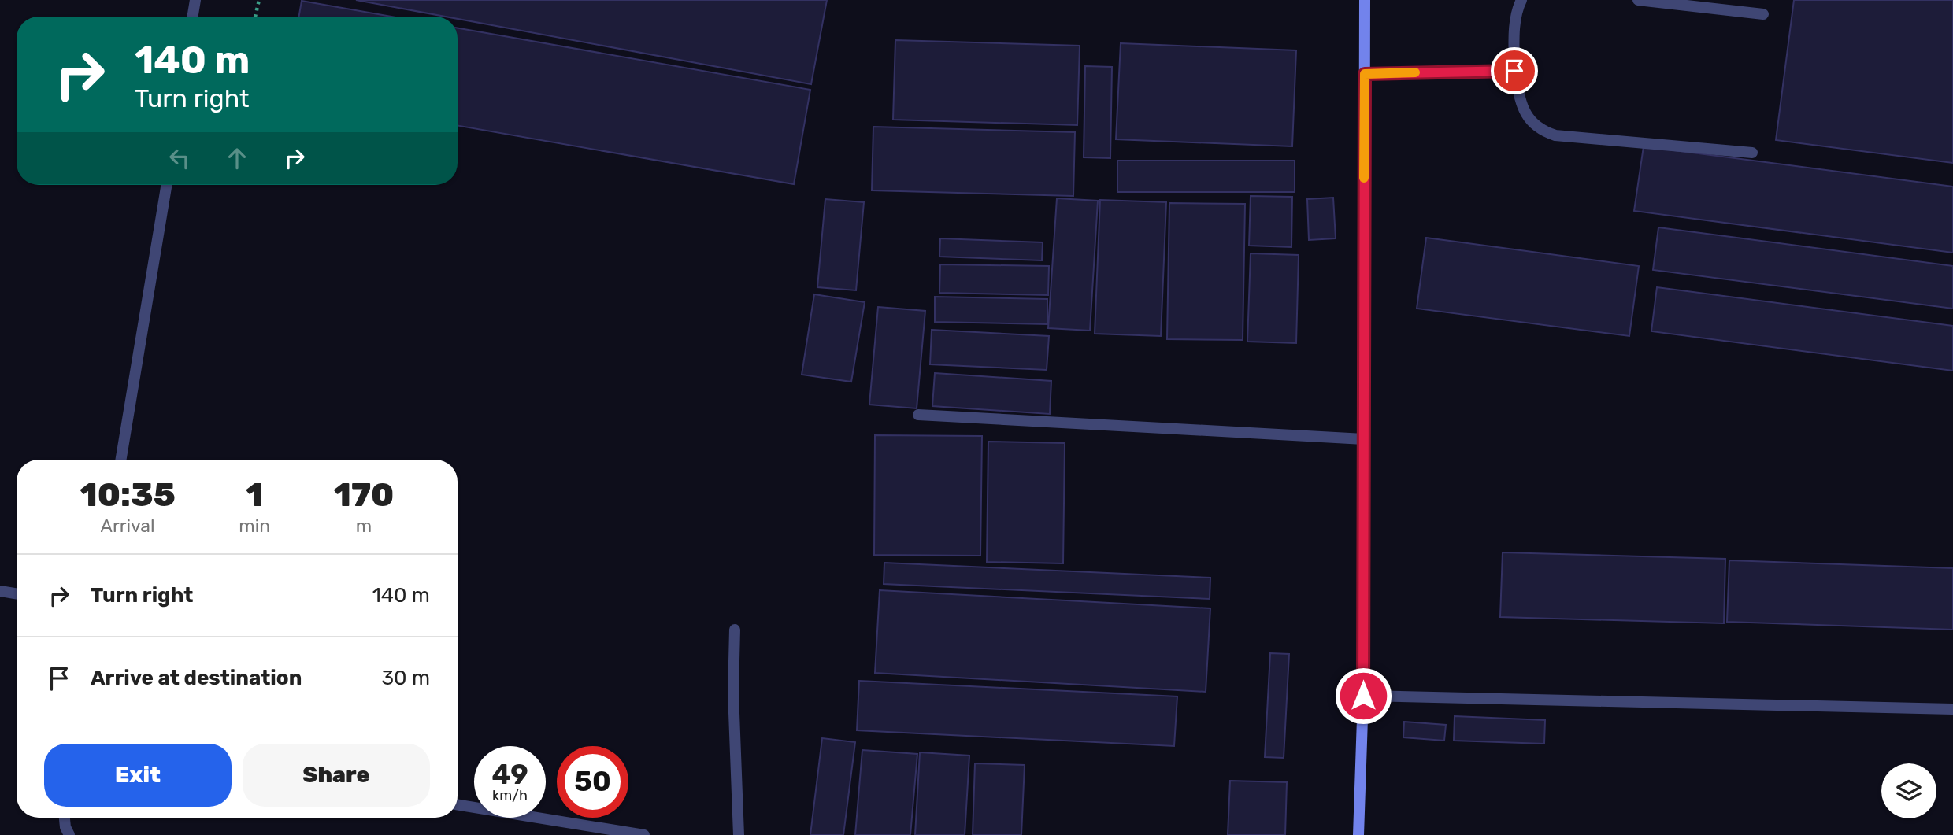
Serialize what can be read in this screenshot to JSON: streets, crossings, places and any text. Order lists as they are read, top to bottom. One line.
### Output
{"page":{"turn":["140 m","Turn right"],"eta":["10:35","Arrival","1","min","170","m"],"list":[{"name":"Turn right","value":"140 m"},{"name":"Arrive at destination","value":"30 m"}],"buttons":["Exit","Share"],"speed":"49 km/h","limit":"50"}}
